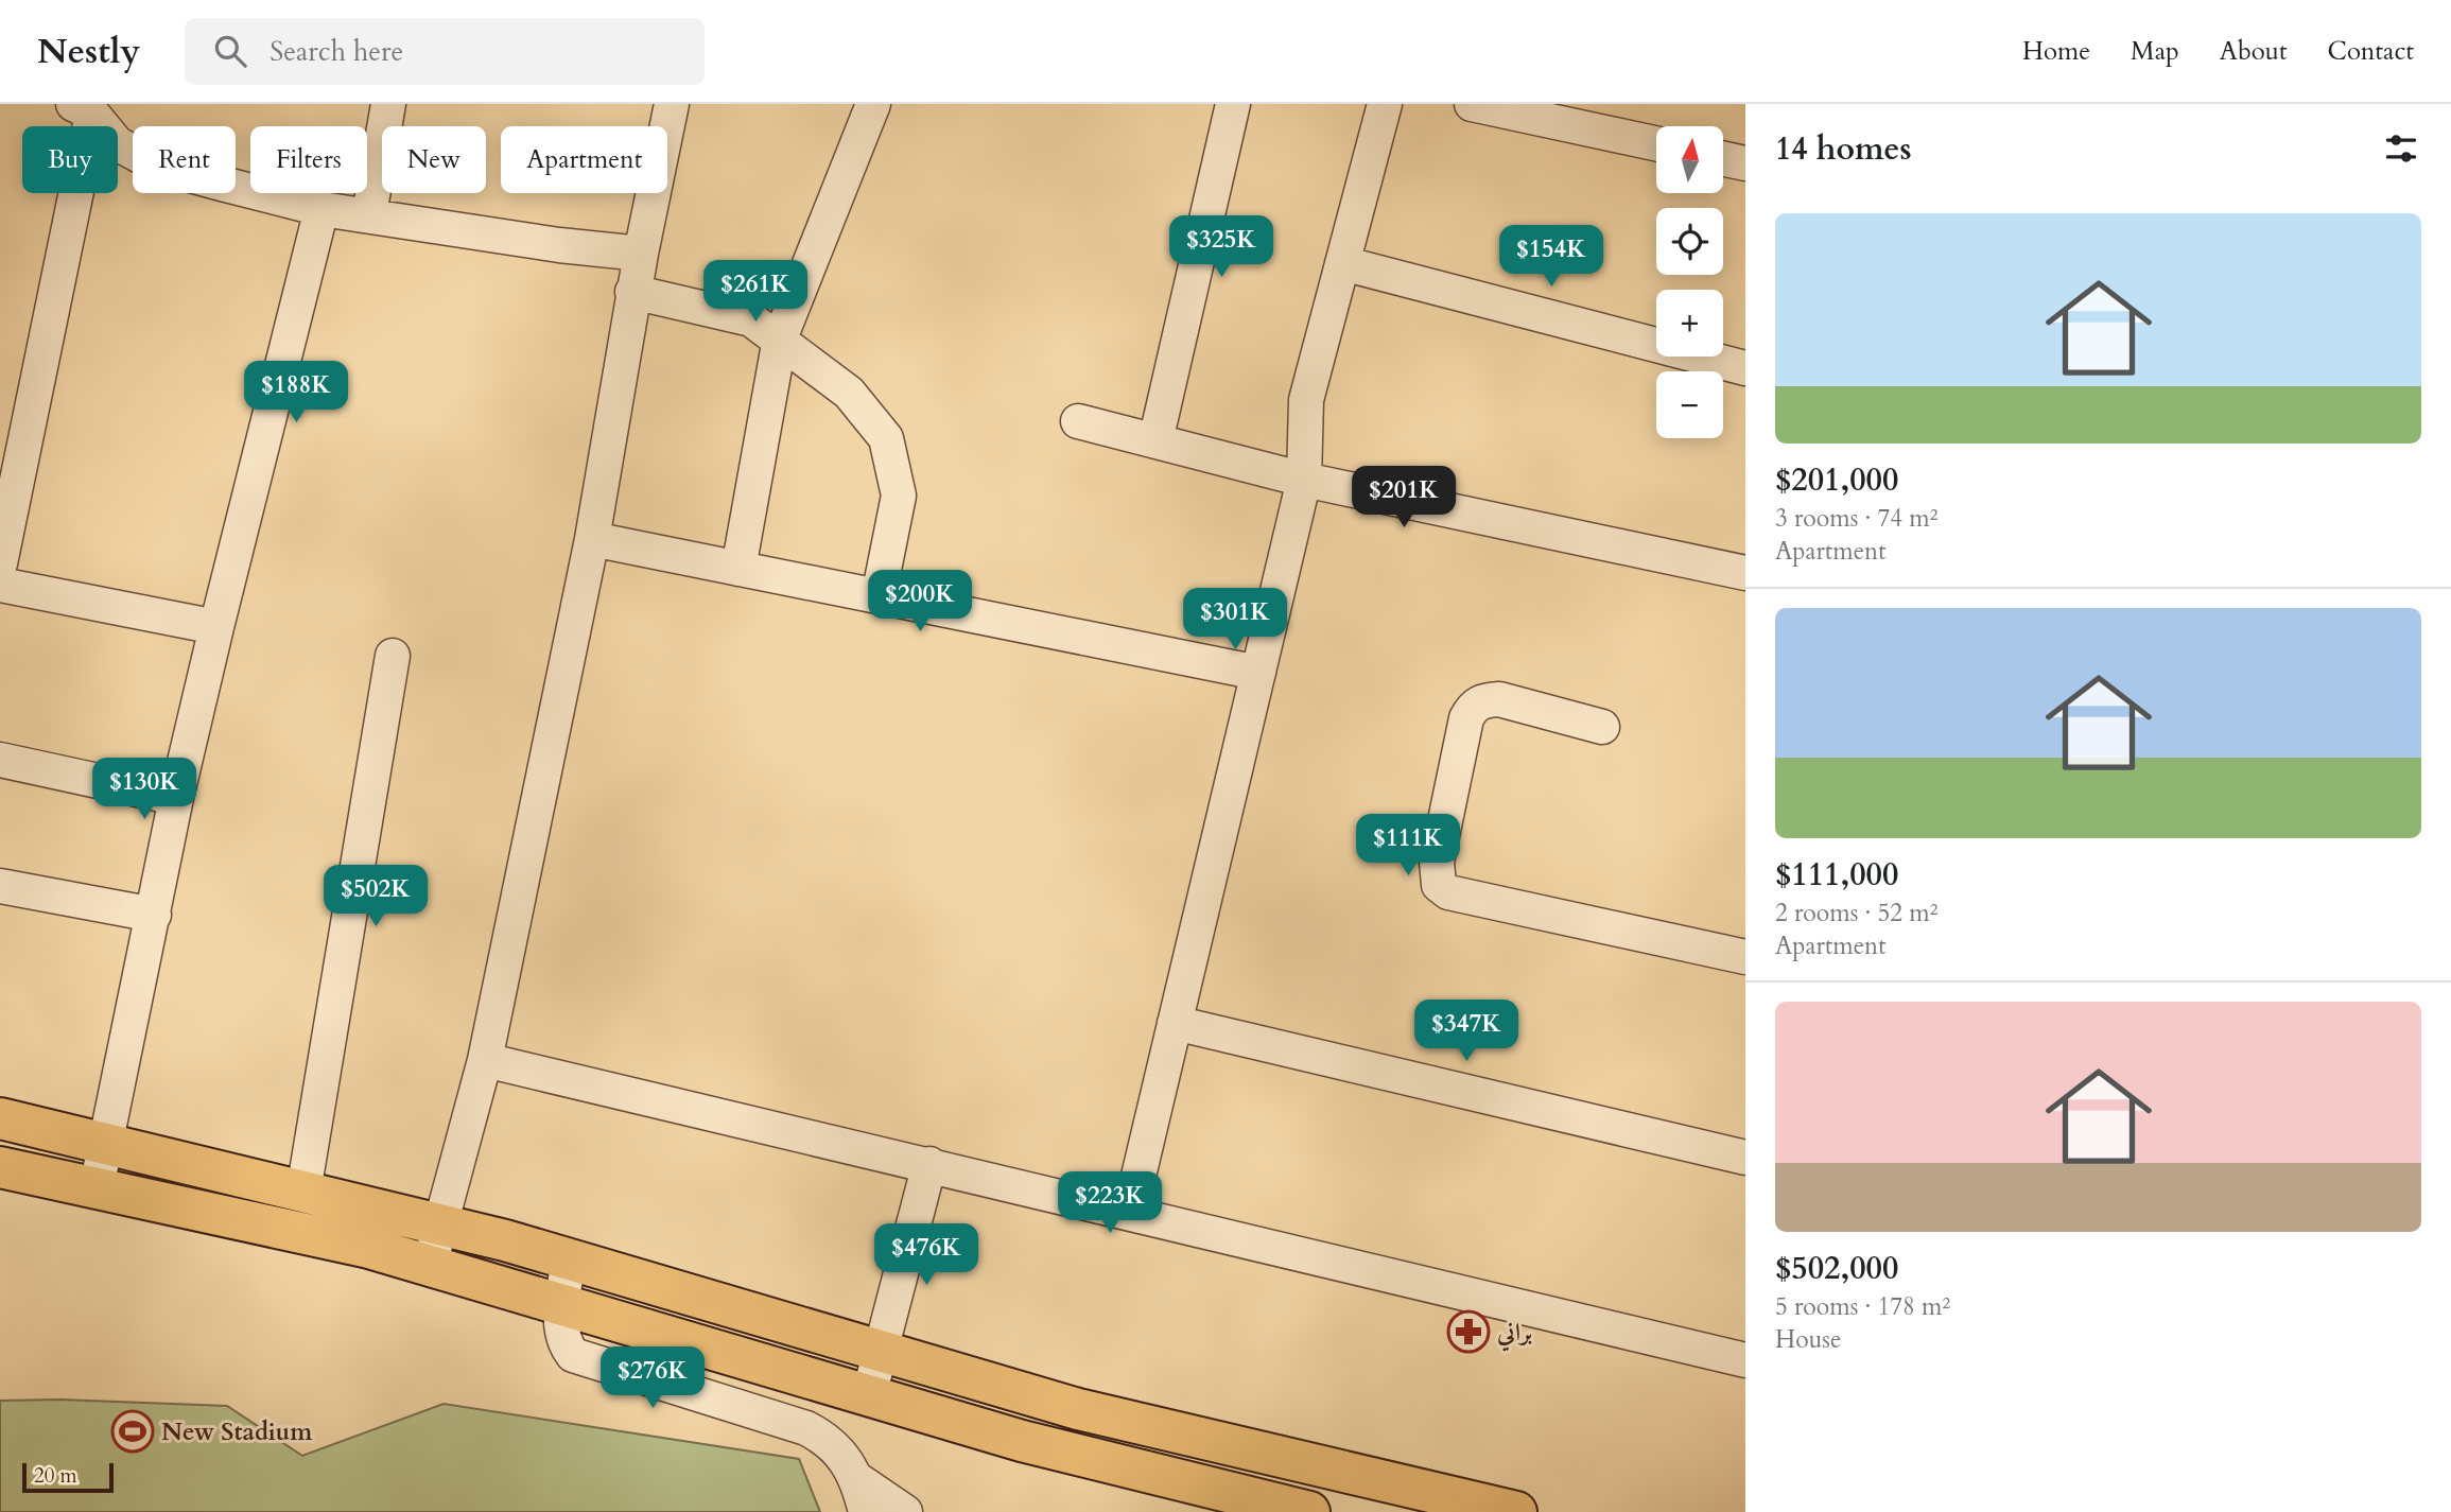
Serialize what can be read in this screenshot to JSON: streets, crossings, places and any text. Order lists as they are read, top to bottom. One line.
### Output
{"places":{"pharmacy":["براني"],"sports":["New Stadium"]},"scale_bar":"20 m","north":"top","page":{"header":"Nestly","search":"Search here","nav":["Home","Map","About","Contact"],"heading":"14 homes","map_buttons":["+","−"],"chip":["Buy","Rent","Filters","New","Apartment"],"list":[{"name":"$201,000","note":"3 rooms · 74 m² · Apartment"},{"name":"$111,000","note":"2 rooms · 52 m² · Apartment"},{"name":"$502,000","note":"5 rooms · 178 m² · House"}],"price":["$325K","$154K","$261K","$188K","$201K","$200K","$301K","$130K","$111K","$502K","$347K","$223K","$476K","$276K"],"scale":"20 m"}}
